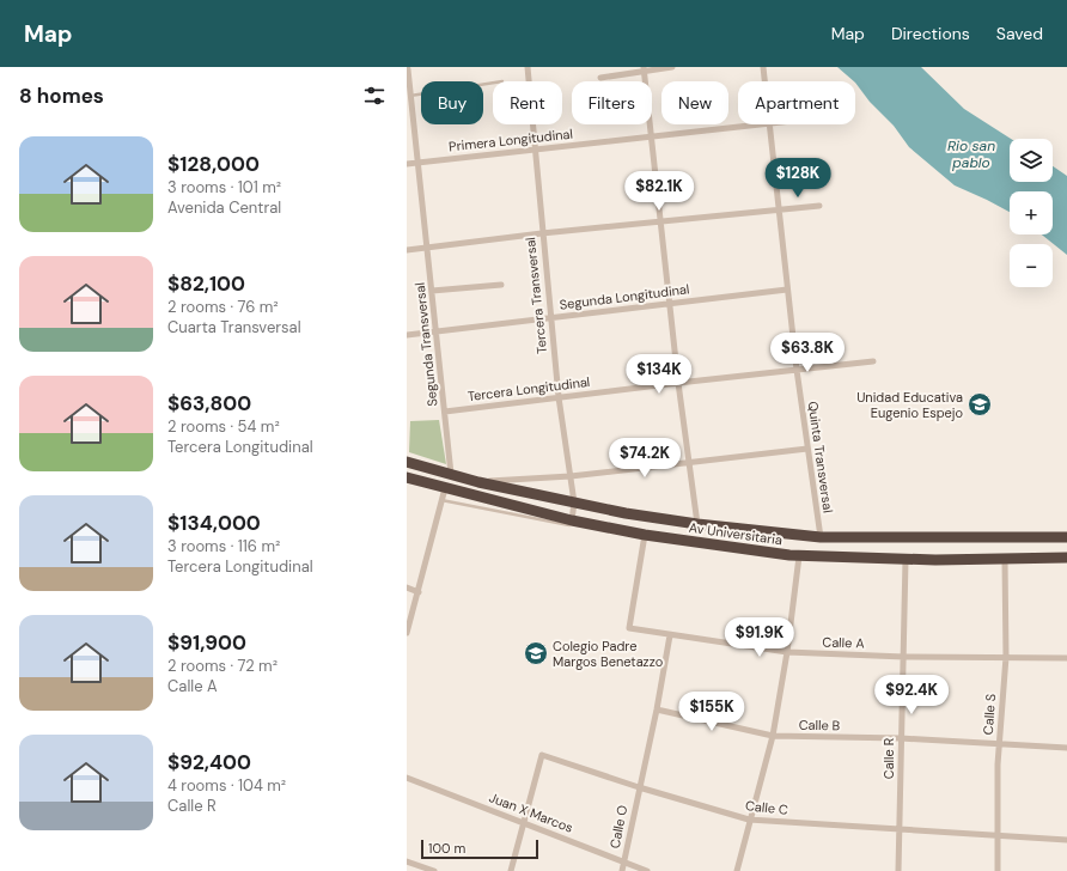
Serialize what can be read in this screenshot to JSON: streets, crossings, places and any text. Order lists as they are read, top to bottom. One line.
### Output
{"streets":{"highway":["Av Universitaria"],"street":["Primera Longitudinal","Tercera Transversal","Segunda Longitudinal","Segunda Transversal","Tercera Longitudinal","Quinta Transversal","Calle A","Calle S","Calle B","Calle R","Calle C","Juan X Marcos","Calle O"]},"crossings":[["Primera Longitudinal","Tercera Transversal"],["Primera Longitudinal","Segunda Transversal"],["Tercera Transversal","Segunda Longitudinal"],["Tercera Transversal","Tercera Longitudinal"],["Tercera Transversal","Av Universitaria"],["Segunda Longitudinal","Segunda Transversal"],["Segunda Longitudinal","Quinta Transversal"],["Segunda Transversal","Tercera Longitudinal"],["Segunda Transversal","Av Universitaria"],["Tercera Longitudinal","Quinta Transversal"],["Quinta Transversal","Av Universitaria"],["Av Universitaria","Calle A"],["Av Universitaria","Calle S"],["Av Universitaria","Calle R"],["Calle A","Calle S"],["Calle A","Calle R"],["Calle A","Calle O"],["Calle S","Calle B"],["Calle S","Calle C"],["Calle B","Calle R"],["Calle B","Calle O"],["Calle R","Calle C"],["Calle C","Juan X Marcos"],["Calle C","Calle O"],["Juan X Marcos","Calle O"]],"water":["Rio san pablo"],"places":{"school or university":["Unidad Educativa Eugenio Espejo","Colegio Padre Margos Benetazzo"]},"scale_bar":"100 m","page":{"header":"Map","nav":["Map","Directions","Saved"],"heading":"8 homes","chip":["Buy","Rent","Filters","New","Apartment"],"list":[{"name":"$128,000","note":"3 rooms · 101 m² · Avenida Central"},{"name":"$82,100","note":"2 rooms · 76 m² · Cuarta Transversal"},{"name":"$63,800","note":"2 rooms · 54 m² · Tercera Longitudinal"},{"name":"$134,000","note":"3 rooms · 116 m² · Tercera Longitudinal"},{"name":"$91,900","note":"2 rooms · 72 m² · Calle A"},{"name":"$92,400","note":"4 rooms · 104 m² · Calle R"}],"map_buttons":["+","−"],"price":["$128K","$82.1K","$63.8K","$134K","$74.2K","$91.9K","$92.4K","$155K"],"scale":"100 m"}}
